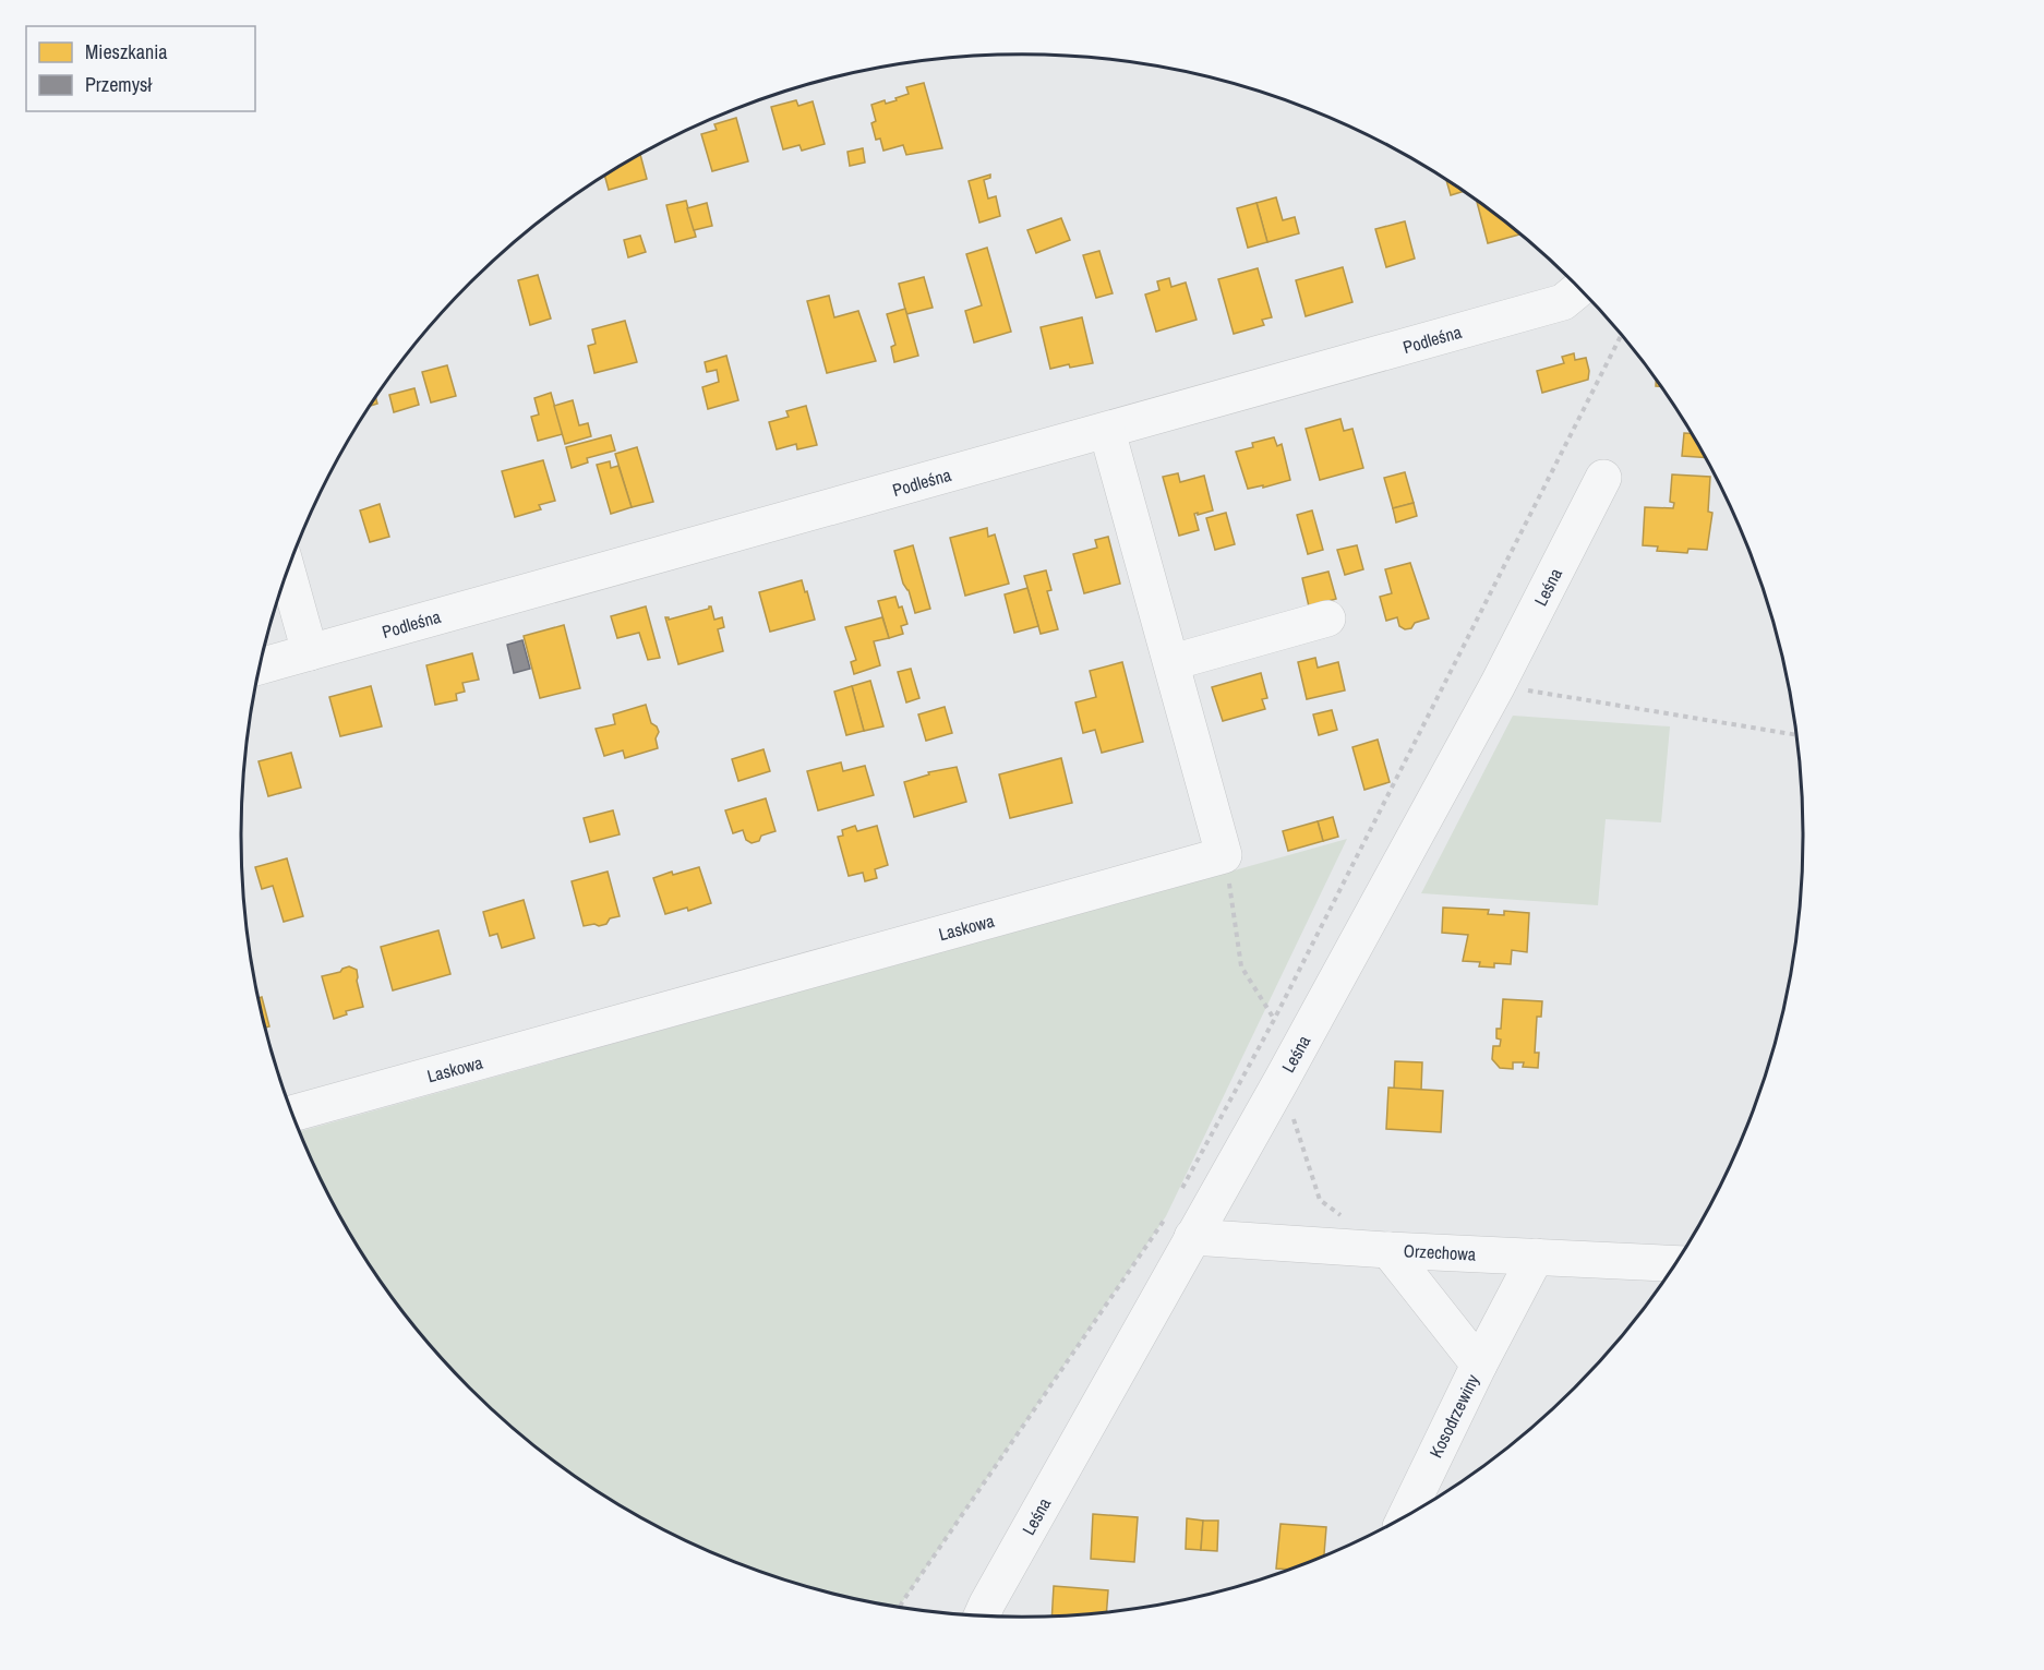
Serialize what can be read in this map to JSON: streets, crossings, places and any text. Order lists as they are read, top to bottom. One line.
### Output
{"streets":{"street":["Podleśna","Leśna","Laskowa","Orzechowa","Kosodrzewiny"]},"crossings":[["Podleśna","Laskowa"],["Leśna","Orzechowa"],["Orzechowa","Kosodrzewiny"]],"legend":["Mieszkania","Przemysł"]}
